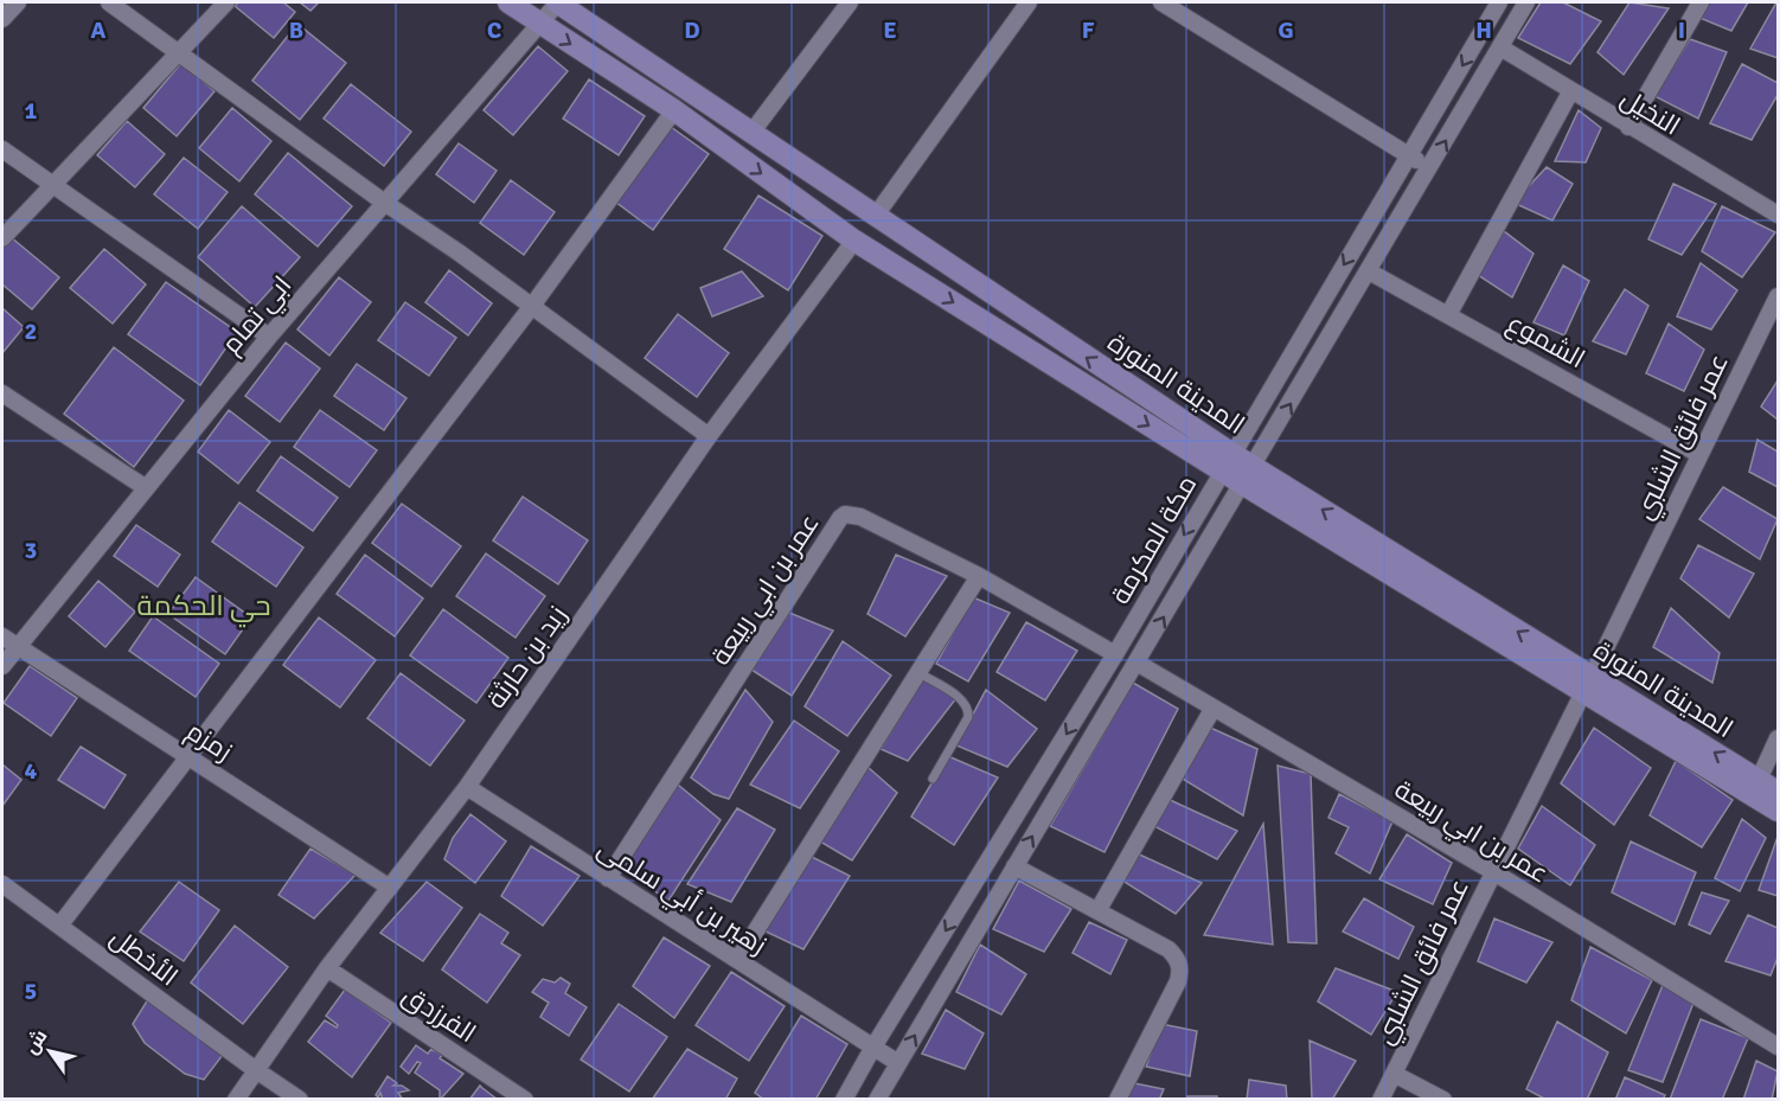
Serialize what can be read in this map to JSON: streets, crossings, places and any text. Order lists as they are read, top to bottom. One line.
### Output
{"streets":{"main road":["المدينة المنورة"],"street":["النخيل","ابي تمام","الشموع","عمر فائق الشلبي","مكة المكرمة","عمر بن ابي ربيعة","زيد بن حارثة","زمزم","زهير بن أبي سلمى","الأخطل","الفرزدق"]},"crossings":[["النخيل","مكة المكرمة"],["ابي تمام","المدينة المنورة"],["ابي تمام","زمزم"],["الشموع","عمر فائق الشلبي"],["الشموع","مكة المكرمة"],["المدينة المنورة","عمر فائق الشلبي"],["المدينة المنورة","مكة المكرمة"],["عمر فائق الشلبي","عمر بن ابي ربيعة"],["مكة المكرمة","عمر بن ابي ربيعة"],["مكة المكرمة","زهير بن أبي سلمى"],["عمر بن ابي ربيعة","زهير بن أبي سلمى"],["زيد بن حارثة","زمزم"],["زيد بن حارثة","زهير بن أبي سلمى"],["زيد بن حارثة","الأخطل"],["زيد بن حارثة","الفرزدق"]],"districts":["حي الحكمة"],"north":"top left","grid":{"columns":["A","B","C","D","E","F","G","H","I"],"rows":["1","2","3","4","5"]}}
